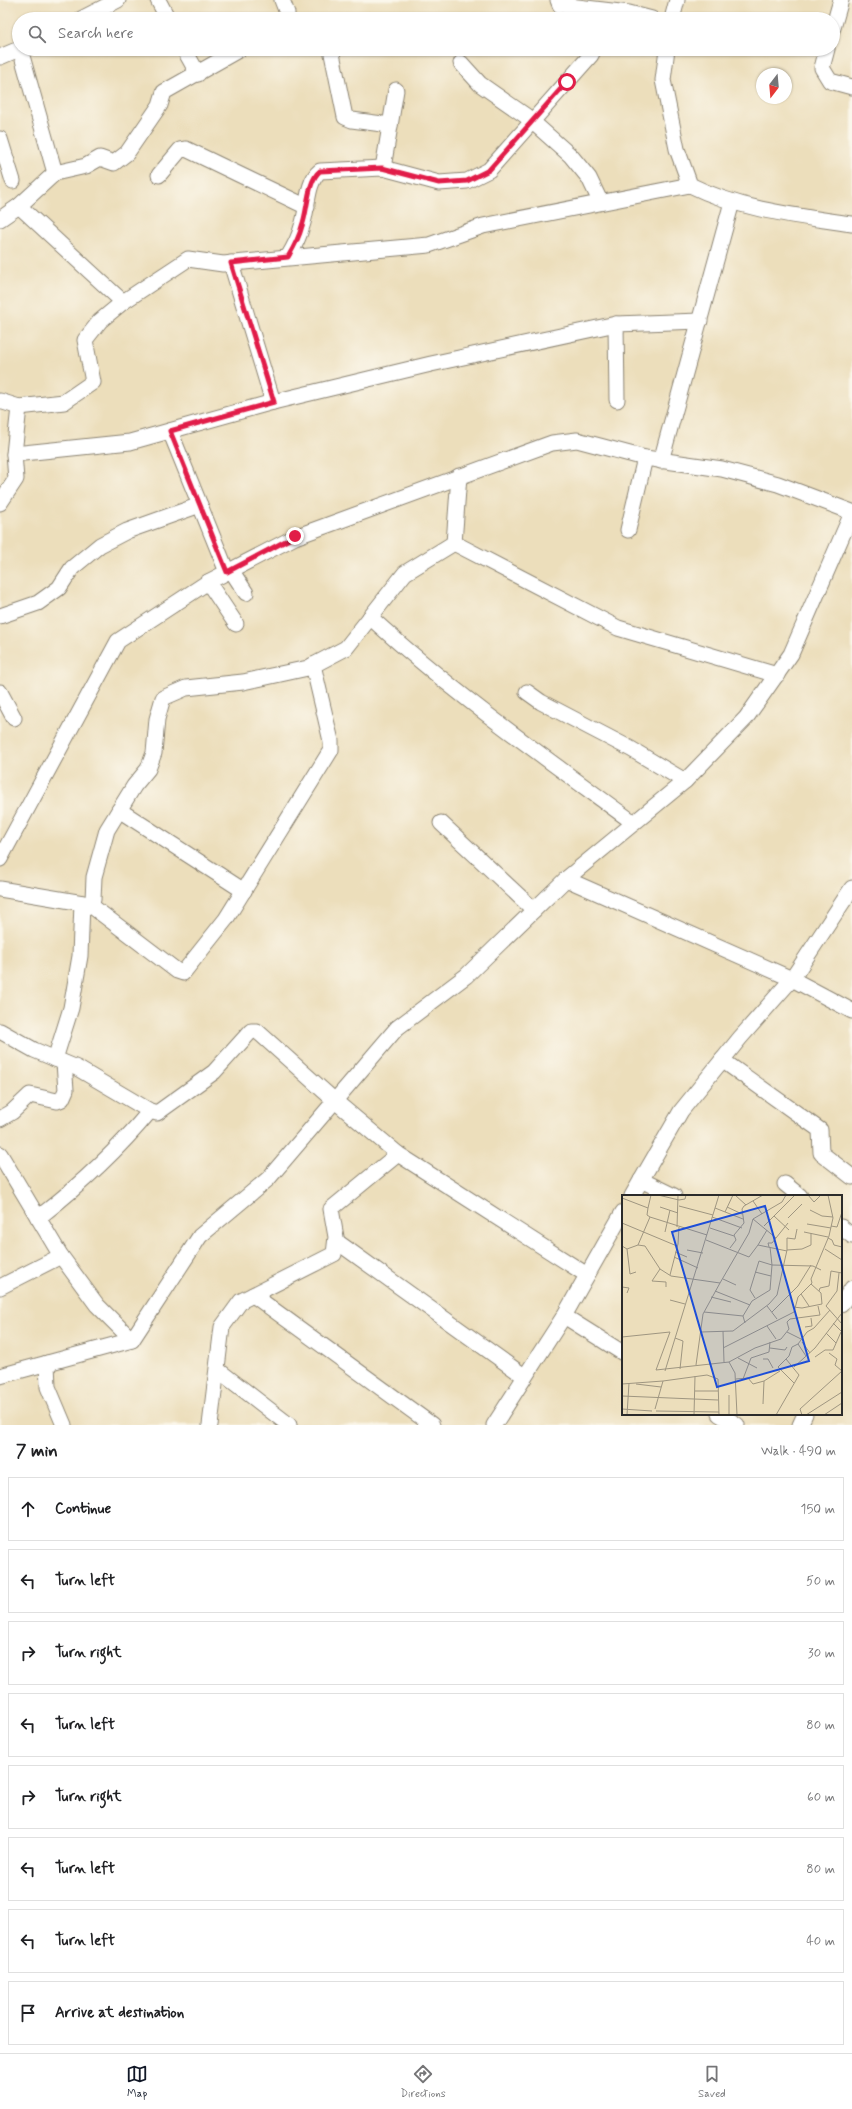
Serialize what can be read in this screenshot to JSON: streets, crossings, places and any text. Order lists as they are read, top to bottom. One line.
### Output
{"north":"bottom","page":{"search":"Search here","heading":["7 min","Walk · 490 m"],"list":[["Continue","150 m"],["Turn left","50 m"],["Turn right","30 m"],["Turn left","80 m"],["Turn right","60 m"],["Turn left","80 m"],["Turn left","40 m"],"Arrive at destination"],"nav":["Map","Directions","Saved"]}}
